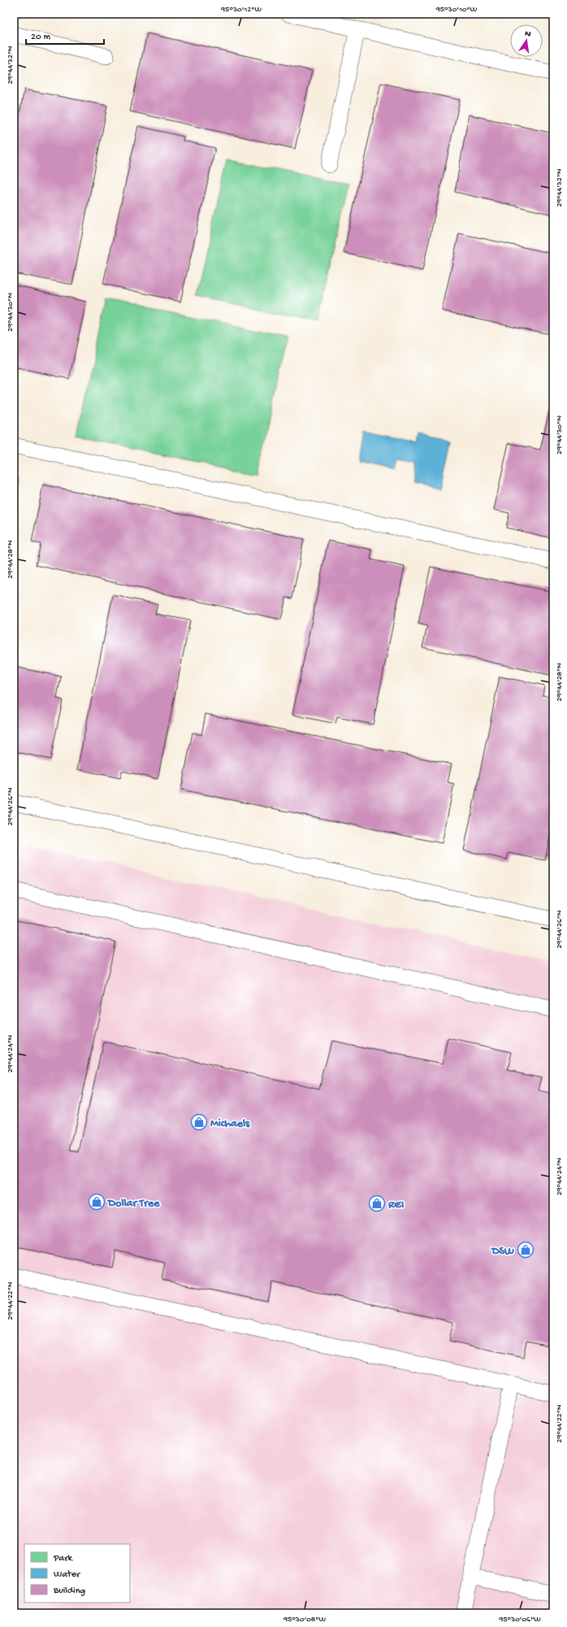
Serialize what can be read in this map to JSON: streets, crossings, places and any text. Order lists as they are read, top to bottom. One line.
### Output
{"places":{"shop":["Michaels","Dollar Tree","REI","DSW"]},"legend":["Park","Water","Building"],"scale_bar":"20 m","north":"top","coordinates":["95°30'12\"W","95°30'10\"W","29°44'32\"N","29°44'30\"N","29°44'28\"N","29°44'26\"N","29°44'24\"N","29°44'22\"N","95°30'08\"W","95°30'06\"W"]}
